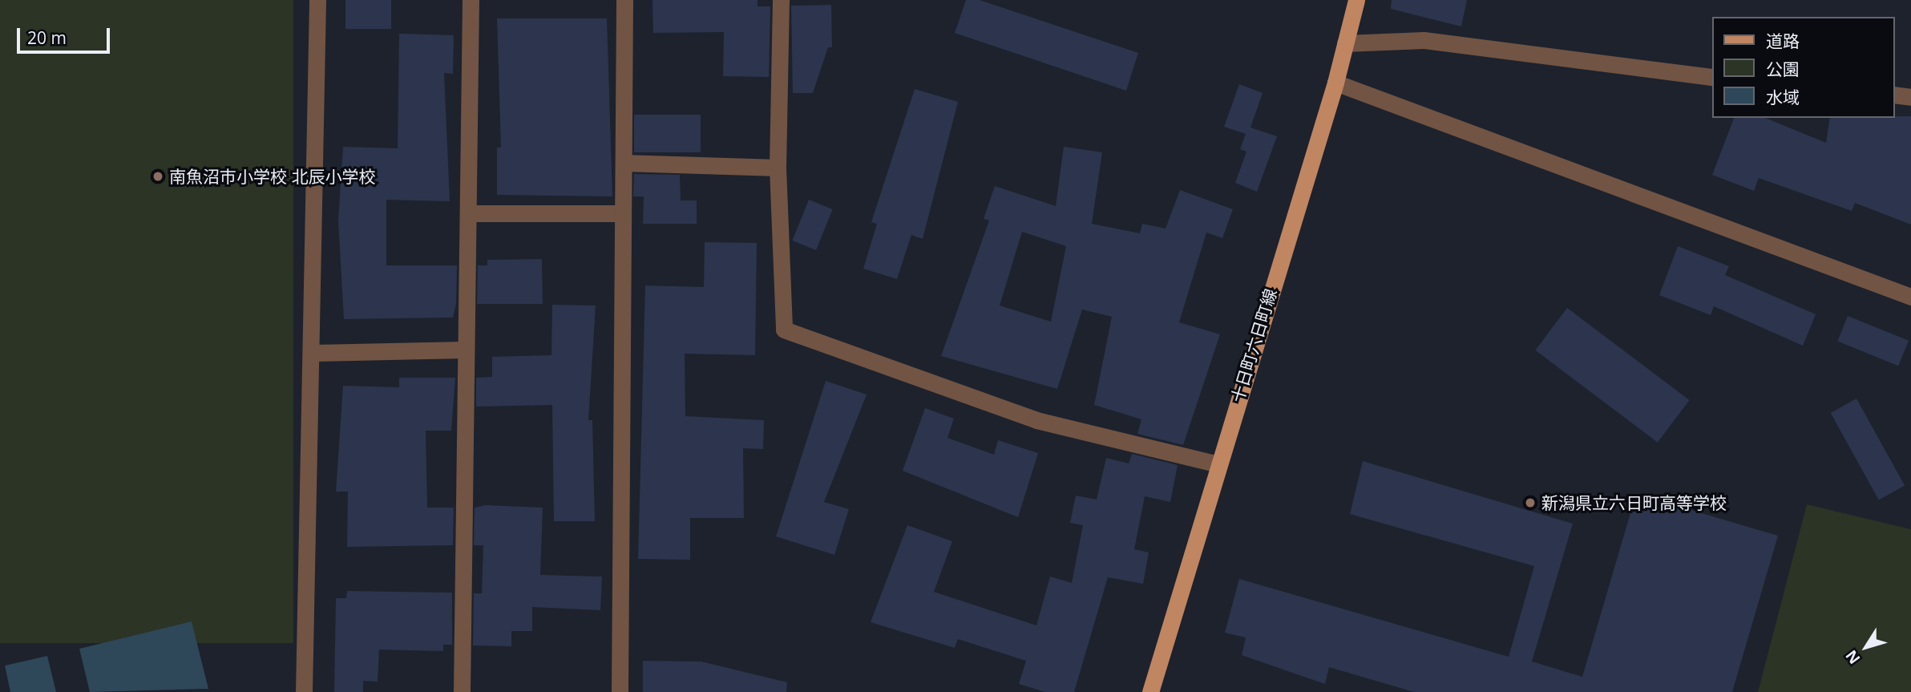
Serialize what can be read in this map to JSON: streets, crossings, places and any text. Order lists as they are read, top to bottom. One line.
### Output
{"streets":{"main road":["十日町六日町線"]},"places":["南魚沼市小学校 北辰小学校","新潟県立六日町高等学校"],"legend":["道路","公園","水域"],"scale_bar":"20 m","north":"bottom left"}
